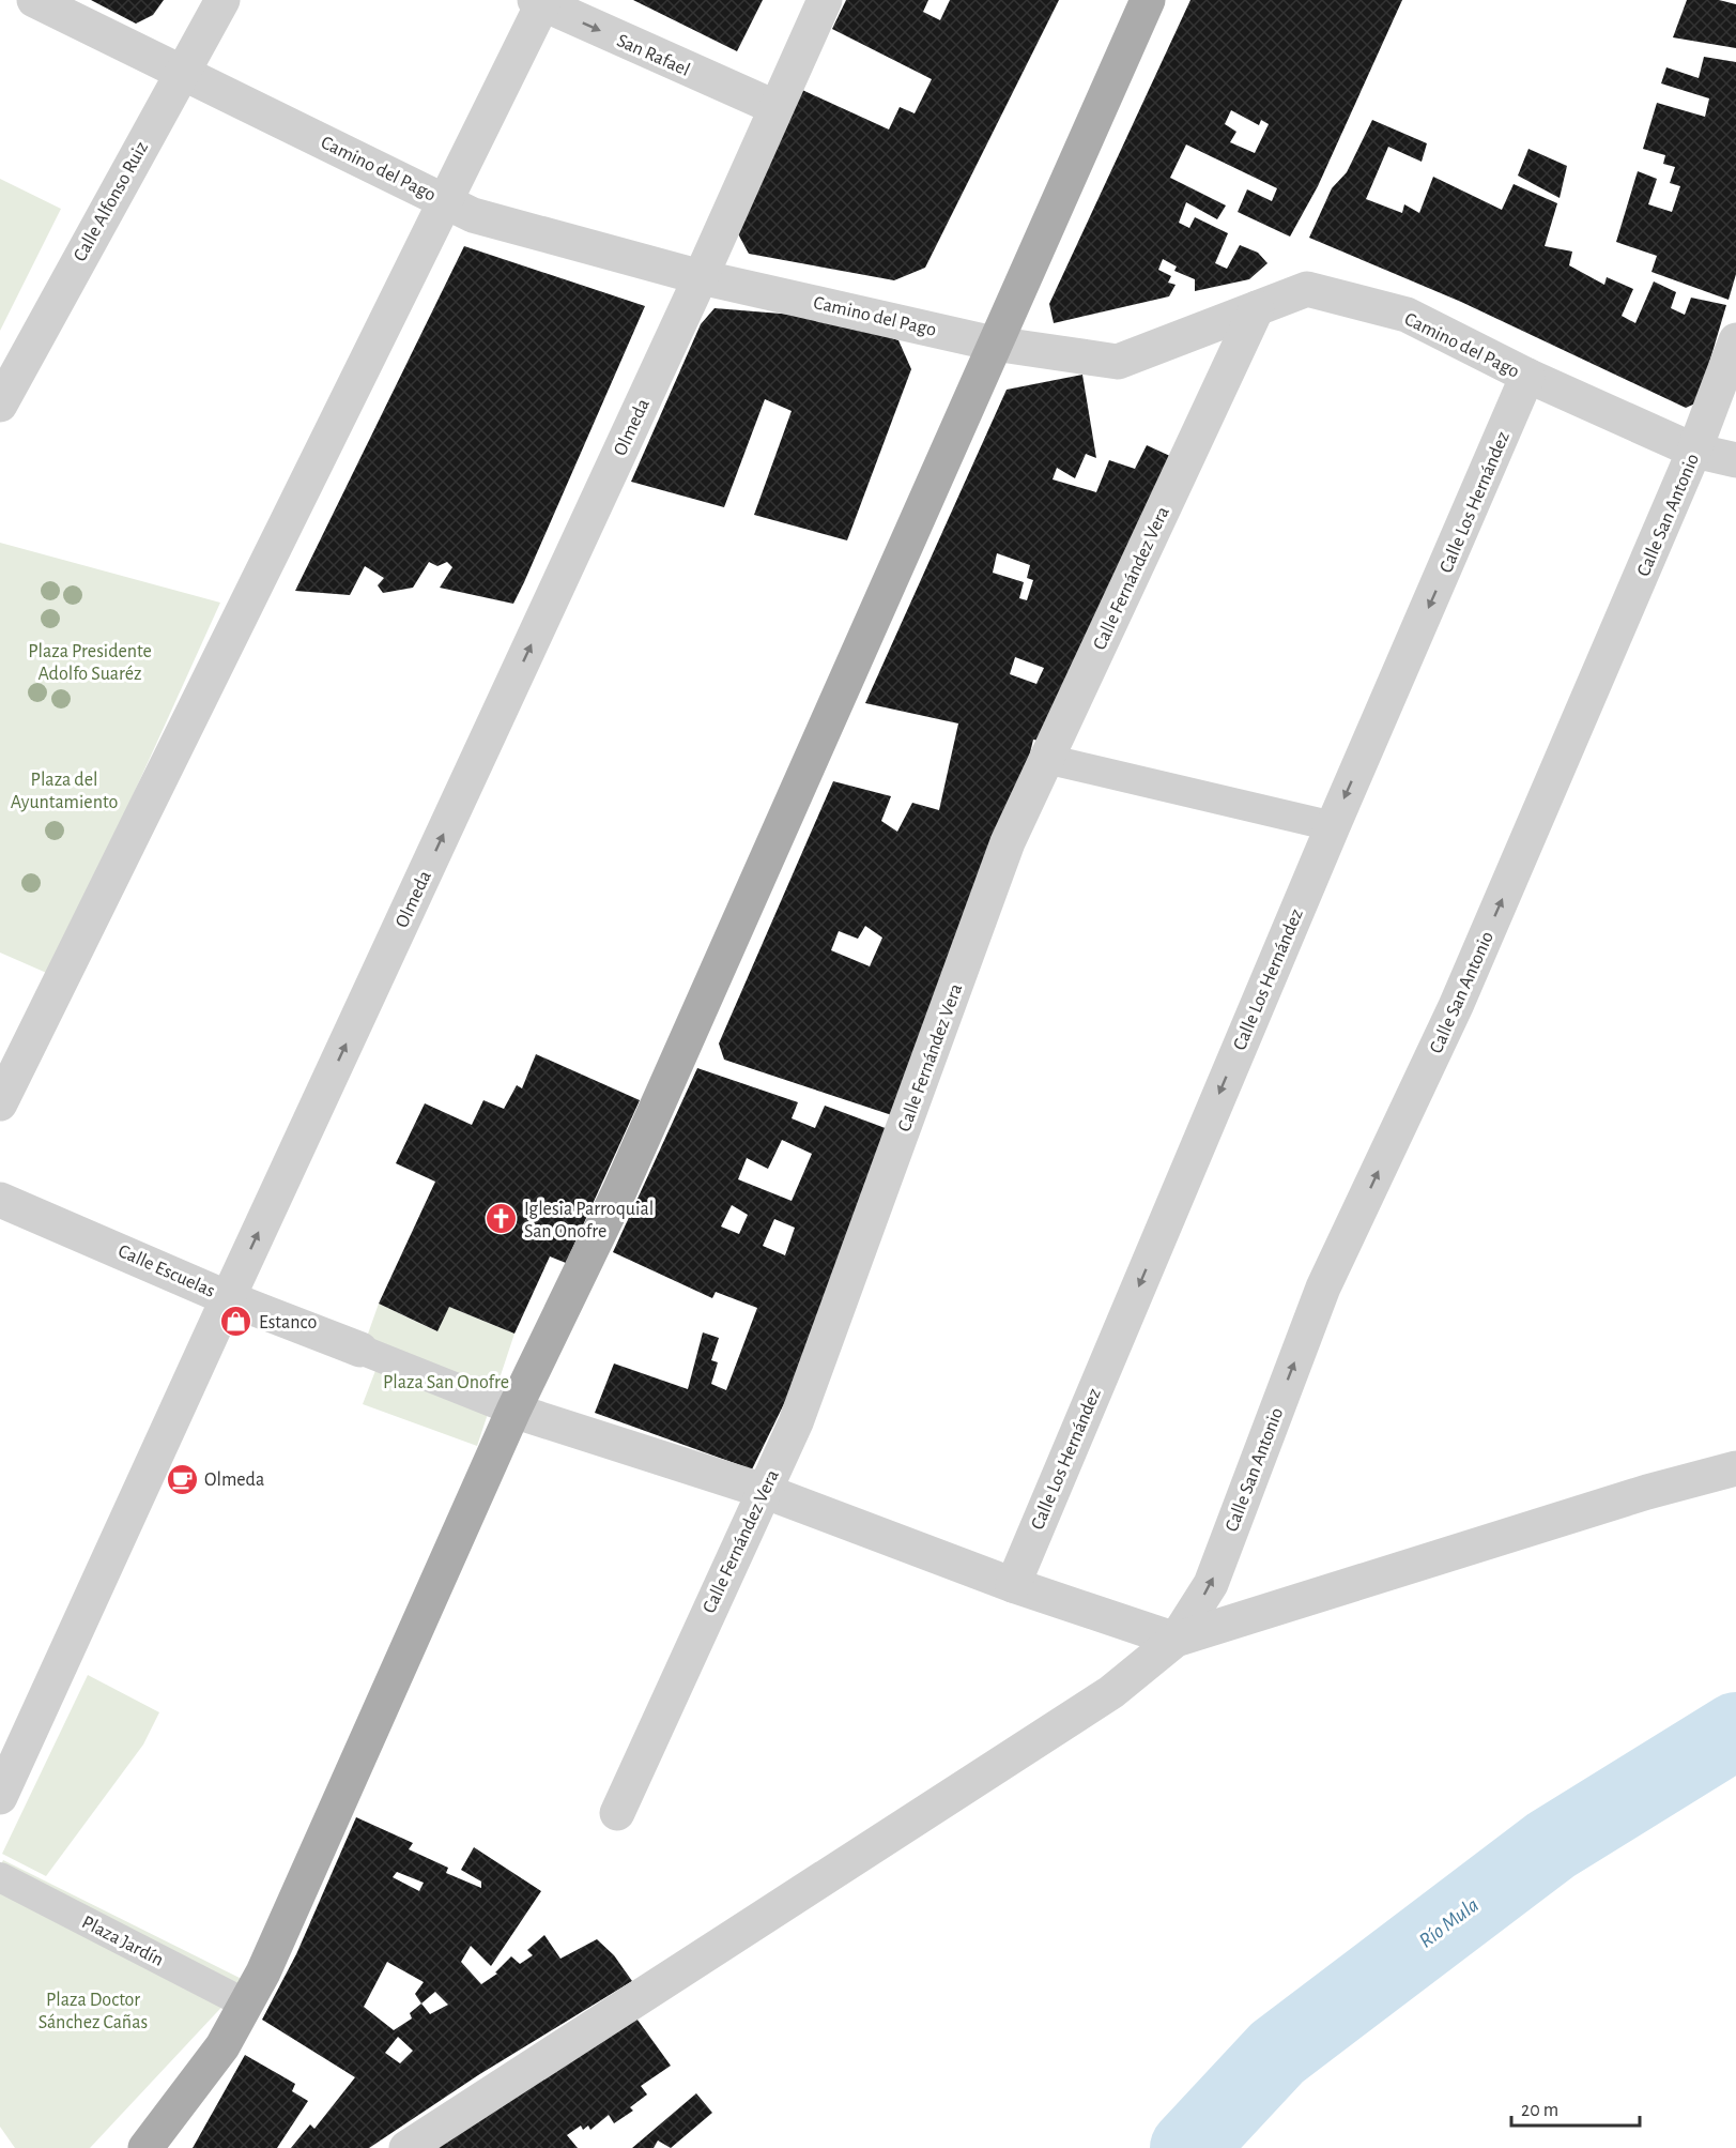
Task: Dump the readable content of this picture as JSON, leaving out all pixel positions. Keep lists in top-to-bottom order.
{
  "streets": {
    "street": [
      "San Rafael",
      "Camino del Pago",
      "Calle Alfonso Ruiz",
      "Olmeda",
      "Calle Los Hernández",
      "Calle San Antonio",
      "Calle Fernández Vera",
      "Calle Escuelas",
      "Plaza Jardín"
    ]
  },
  "crossings": [
    ["San Rafael", "Olmeda"],
    ["Camino del Pago", "Calle Alfonso Ruiz"],
    ["Camino del Pago", "Olmeda"],
    ["Camino del Pago", "Calle Los Hernández"],
    ["Camino del Pago", "Calle San Antonio"],
    ["Camino del Pago", "Calle Fernández Vera"],
    ["Olmeda", "Calle Escuelas"]
  ],
  "one_way": ["San Rafael", "Calle Los Hernández", "Calle San Antonio"],
  "water": ["Río Mula"],
  "parks": [
    "Plaza Presidente Adolfo Suaréz",
    "Plaza del Ayuntamiento",
    "Plaza San Onofre",
    "Plaza Doctor Sánchez Cañas"
  ],
  "places": {
    "church": ["Iglesia Parroquial San Onofre"],
    "shop": ["Estanco"],
    "cafe": ["Olmeda"]
  },
  "scale_bar": "20 m"
}
